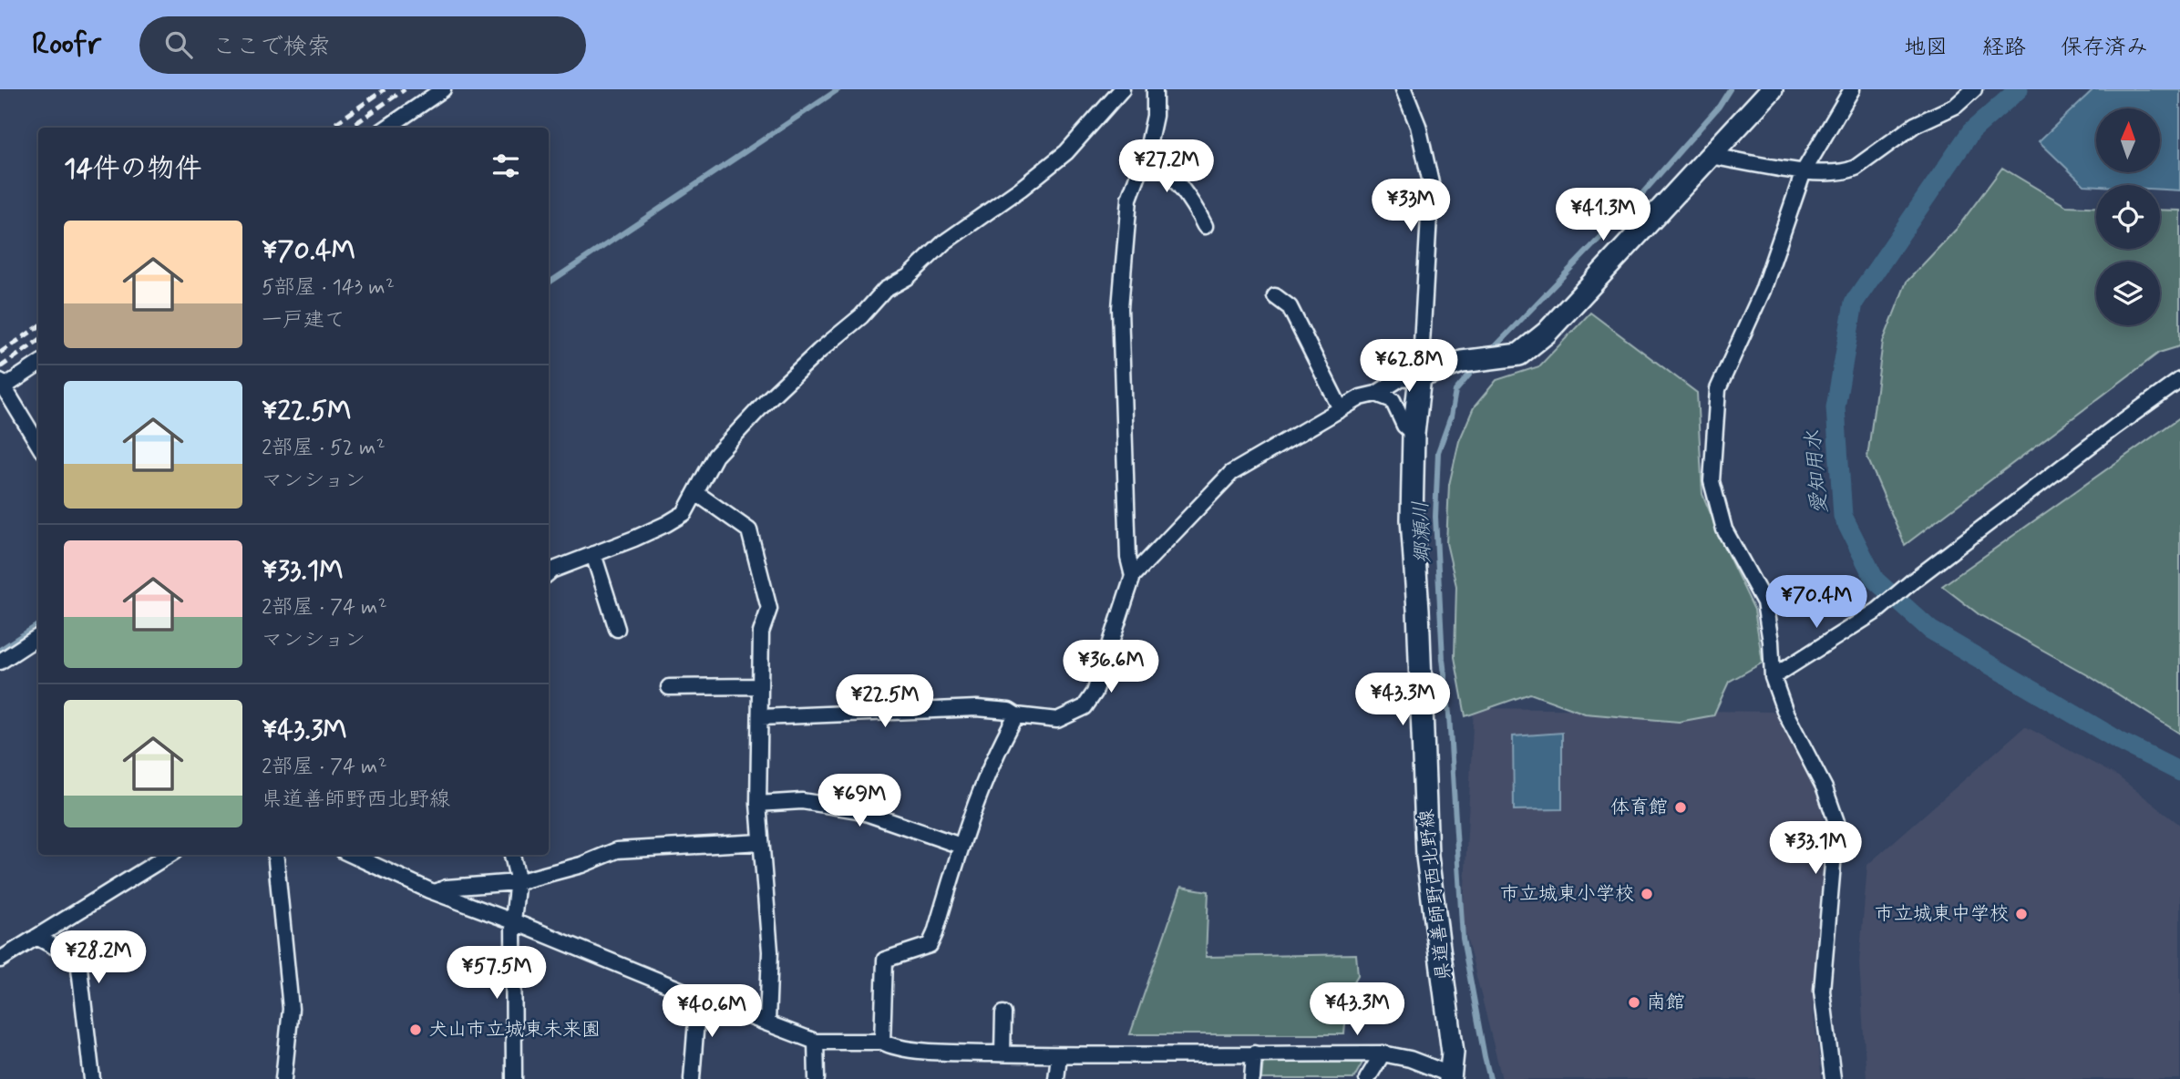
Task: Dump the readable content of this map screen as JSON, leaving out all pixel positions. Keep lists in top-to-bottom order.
{
  "streets": {
    "main road": ["県道善師野西北野線"]
  },
  "water": ["愛知用水", "郷瀬川"],
  "places": [
    "体育館",
    "市立城東小学校",
    "市立城東中学校",
    "南館",
    "犬山市立城東未来園"
  ],
  "north": "top",
  "page": {
    "header": "Roofr",
    "search": "ここで検索",
    "nav": ["地図", "経路", "保存済み"],
    "heading": "14件の物件",
    "price": [
      "¥27.2M",
      "¥33M",
      "¥41.3M",
      "¥62.8M",
      "¥70.4M",
      "¥36.6M",
      "¥43.3M",
      "¥22.5M",
      "¥69M",
      "¥33.1M",
      "¥28.2M",
      "¥57.5M",
      "¥43.3M",
      "¥40.6M"
    ],
    "list": [
      {
        "name": "¥70.4M",
        "note": "5部屋 · 143 m² · 一戸建て"
      },
      {
        "name": "¥22.5M",
        "note": "2部屋 · 52 m² · マンション"
      },
      {
        "name": "¥33.1M",
        "note": "2部屋 · 74 m² · マンション"
      },
      {
        "name": "¥43.3M",
        "note": "2部屋 · 74 m² · 県道善師野西北野線"
      }
    ]
  }
}
